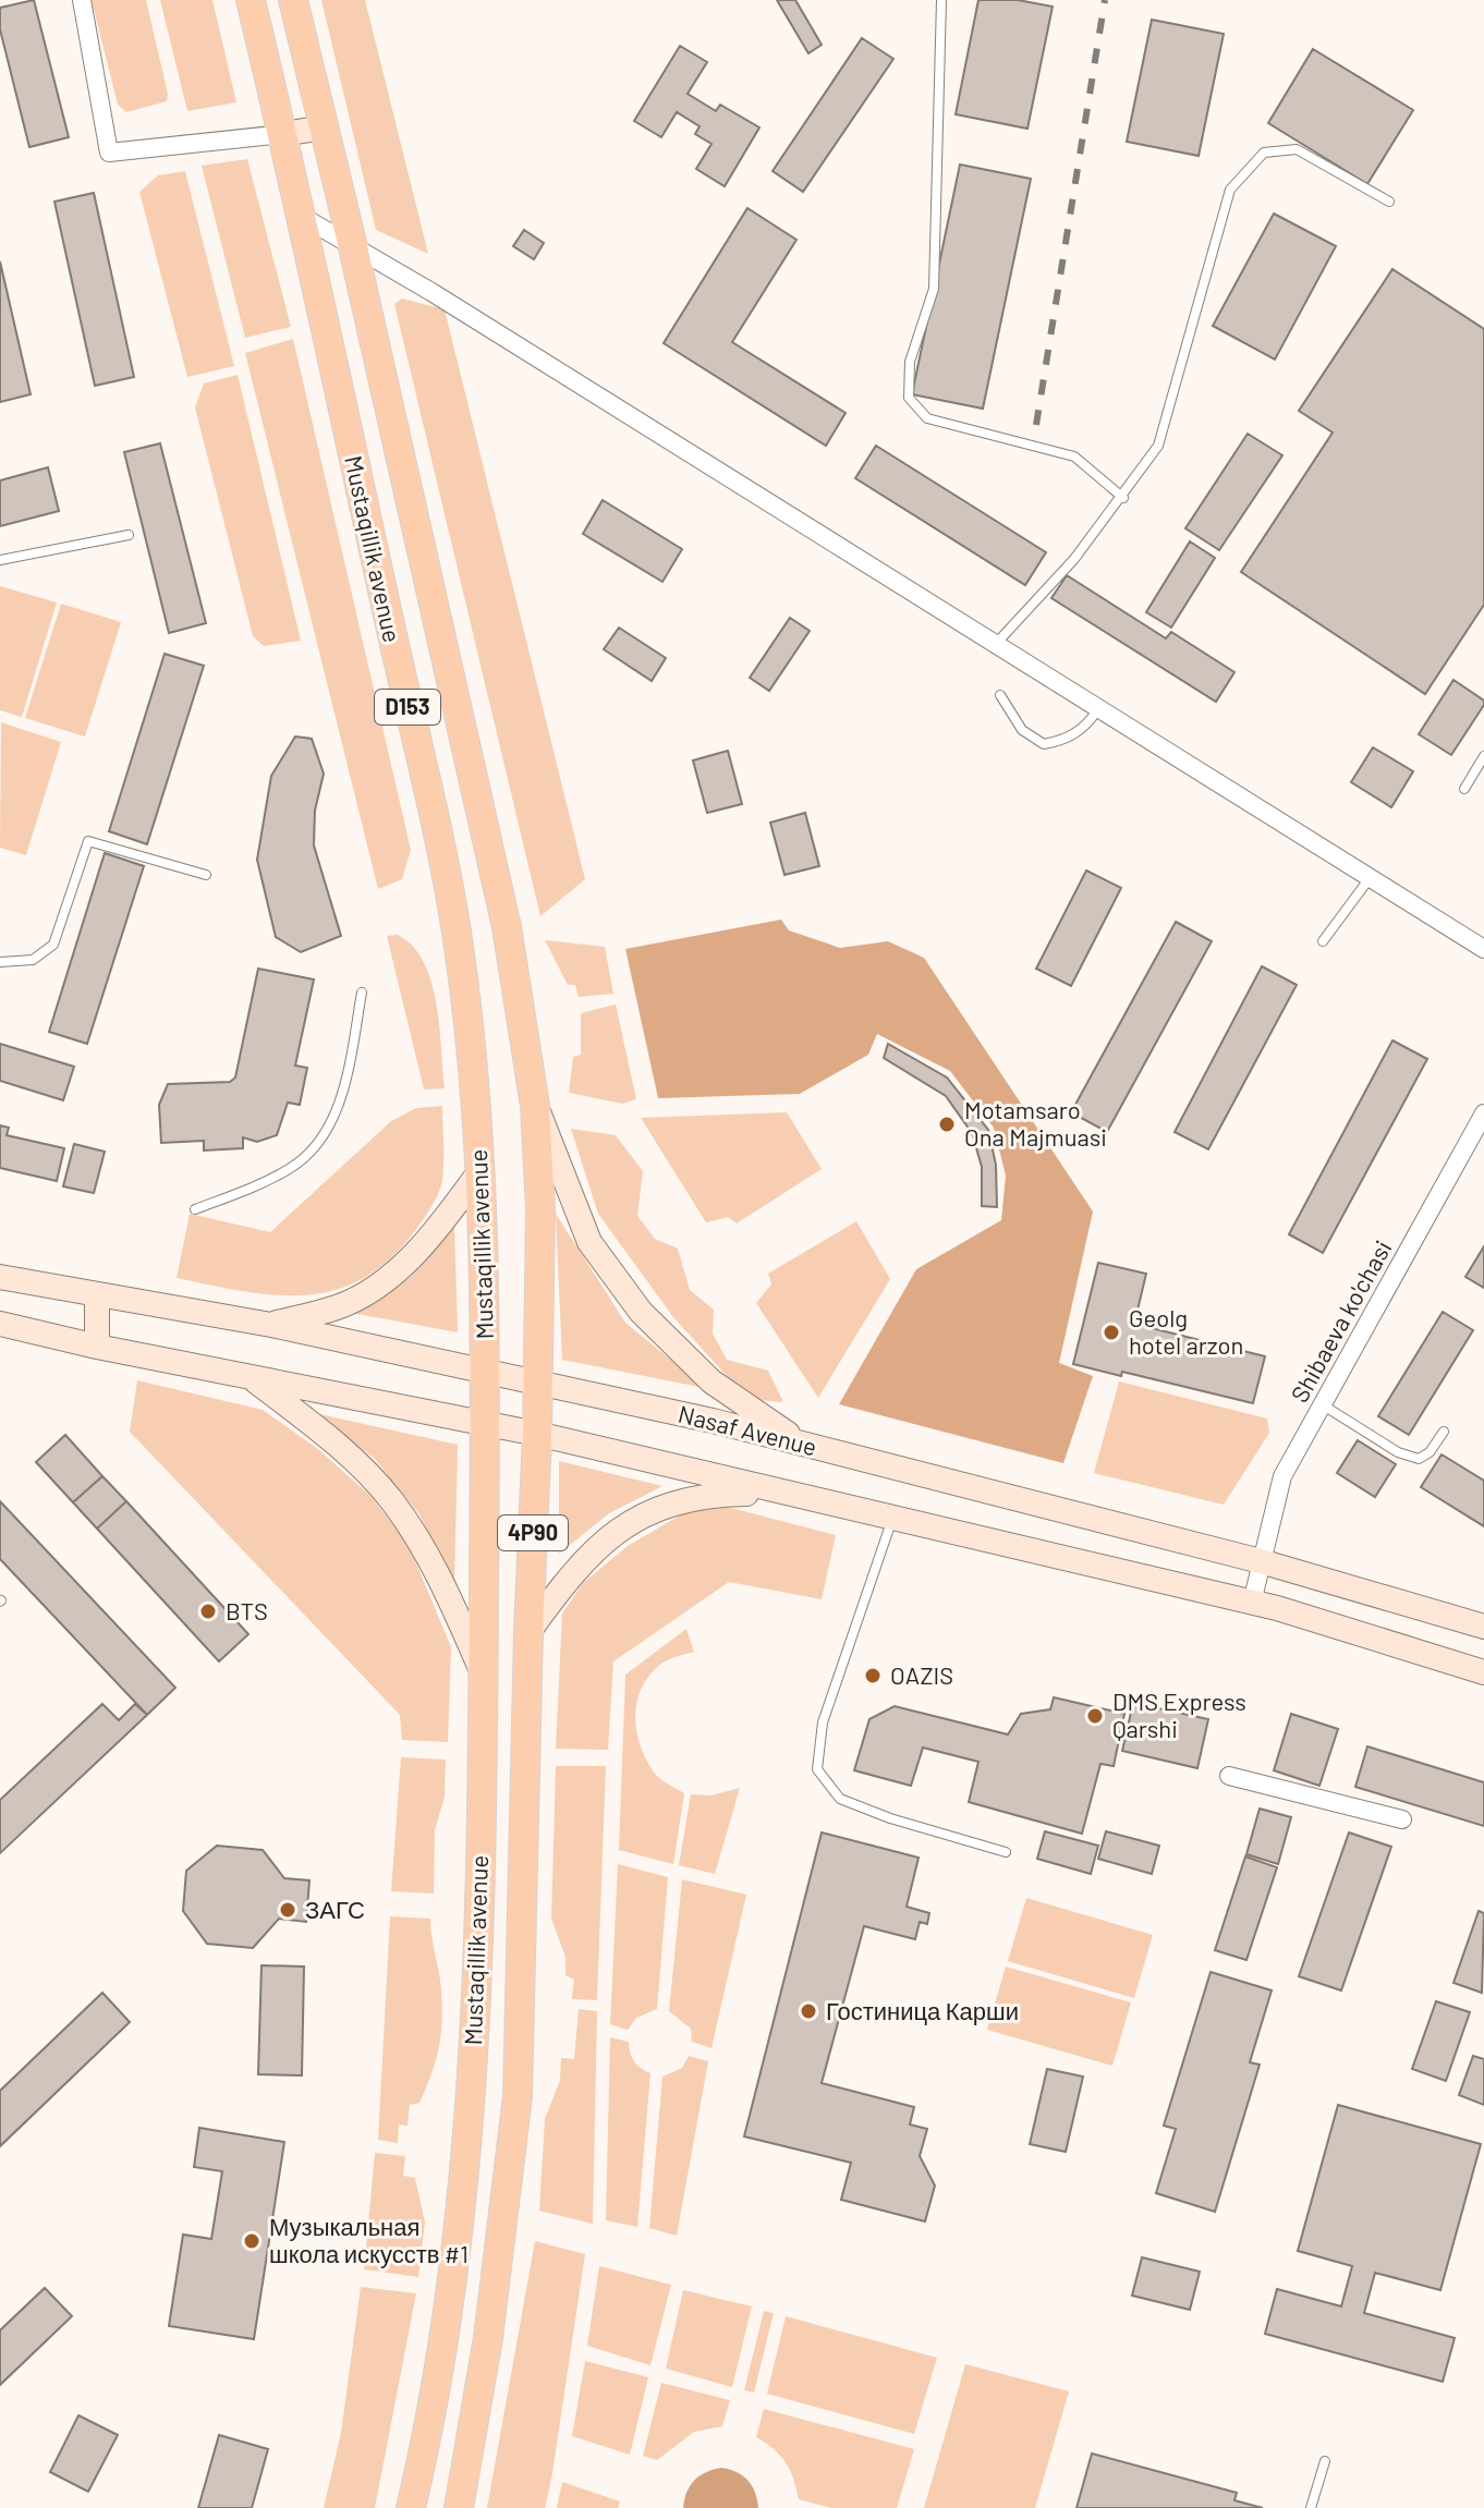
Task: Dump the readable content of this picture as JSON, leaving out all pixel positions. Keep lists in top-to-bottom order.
{
  "streets": {
    "main road": [
      "Mustaqillik avenue",
      "D153",
      "Nasaf Avenue",
      "4P90"
    ],
    "street": ["Shibaeva ko'chasi"]
  },
  "crossings": [
    ["Mustaqillik avenue", "D153"],
    ["Mustaqillik avenue", "Nasaf Avenue"],
    ["D153", "Nasaf Avenue"],
    ["Shibaeva ko'chasi", "Nasaf Avenue"]
  ],
  "places": [
    "Motamsaro Ona Majmuasi",
    "Geolg hotel arzon",
    "BTS",
    "OAZIS",
    "DMS Express Qarshi",
    "ЗАГС",
    "Гостиница Карши",
    "Музыкальная школа искусств #1"
  ]
}
